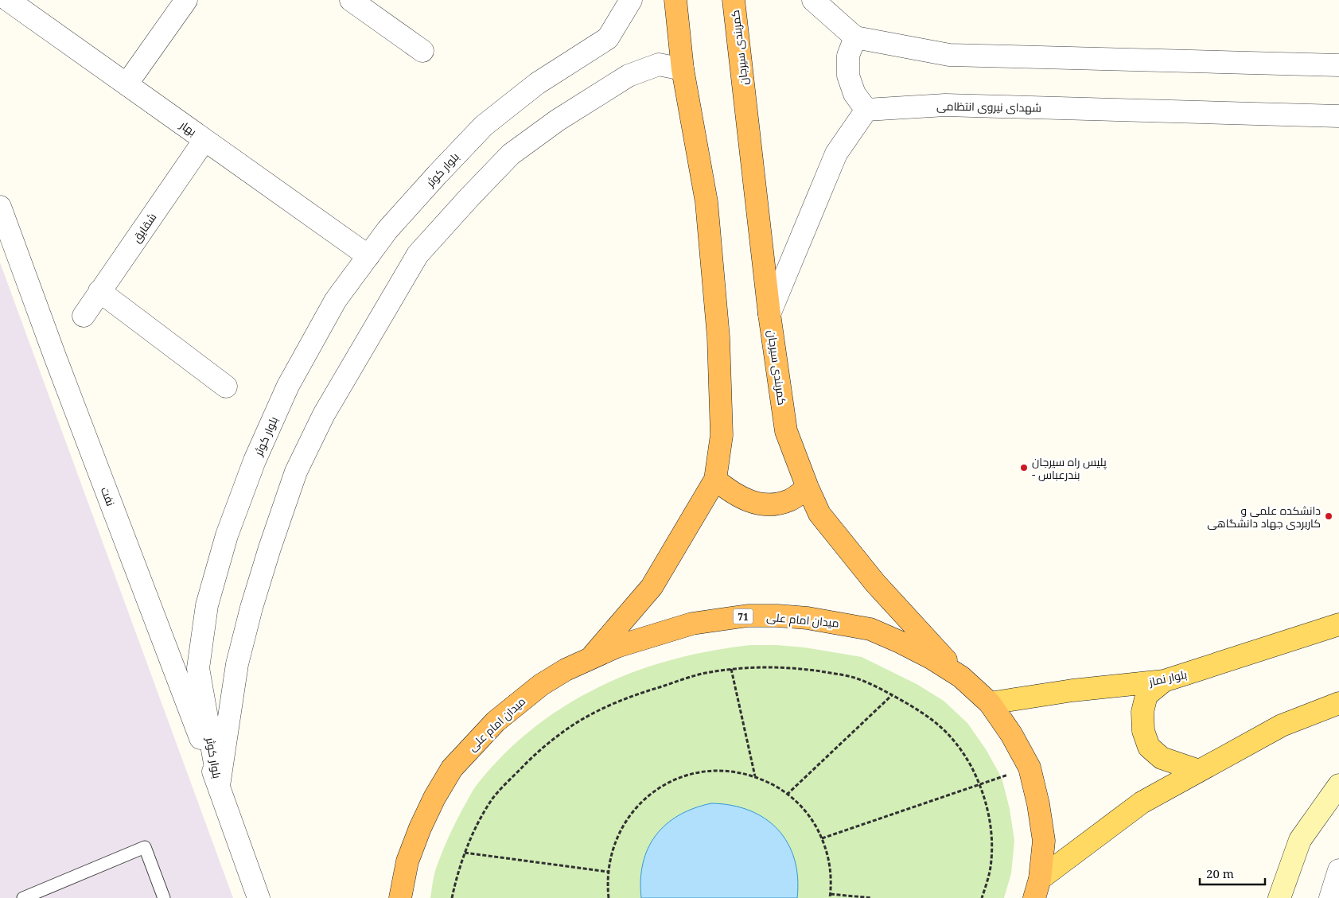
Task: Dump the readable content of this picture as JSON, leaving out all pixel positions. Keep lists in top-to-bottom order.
{
  "streets": {
    "highway": ["کمربندی سیرجان", "71", "میدان امام علی"],
    "main road": ["بلوار نماز"],
    "street": [
      "شهدای نیروی انتظامی",
      "بهار",
      "بلوار کوثر",
      "شقایق",
      "نفت"
    ]
  },
  "crossings": [
    ["کمربندی سیرجان", "میدان امام علی"],
    ["بهار", "بلوار کوثر"],
    ["بهار", "شقایق"],
    ["بلوار کوثر", "نفت"],
    ["بلوار کوثر", "71"],
    ["71", "میدان امام علی"],
    ["میدان امام علی", "بلوار نماز"]
  ],
  "places": ["پلیس راه سیرجان - بندرعباس", "دانشکده علمی و کاربردی جهاد دانشگاهی"],
  "scale_bar": "20 m"
}
